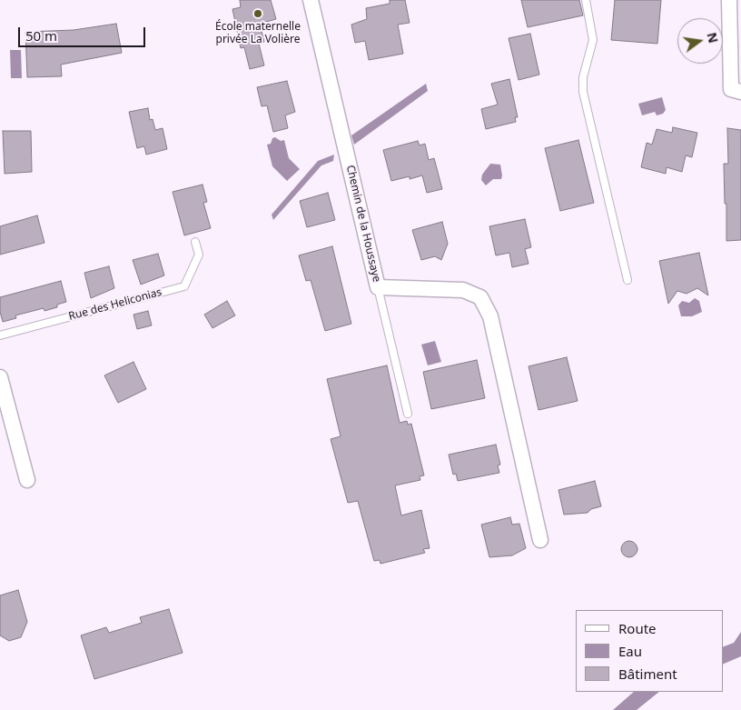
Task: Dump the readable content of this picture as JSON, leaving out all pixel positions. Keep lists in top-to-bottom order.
{
  "streets": {
    "street": ["Chemin de la Houssaye"],
    "lane": ["Rue des Heliconias"]
  },
  "places": ["École maternelle privée La Volière"],
  "legend": ["Route", "Eau", "Bâtiment"],
  "scale_bar": "50 m",
  "north": "right"
}
